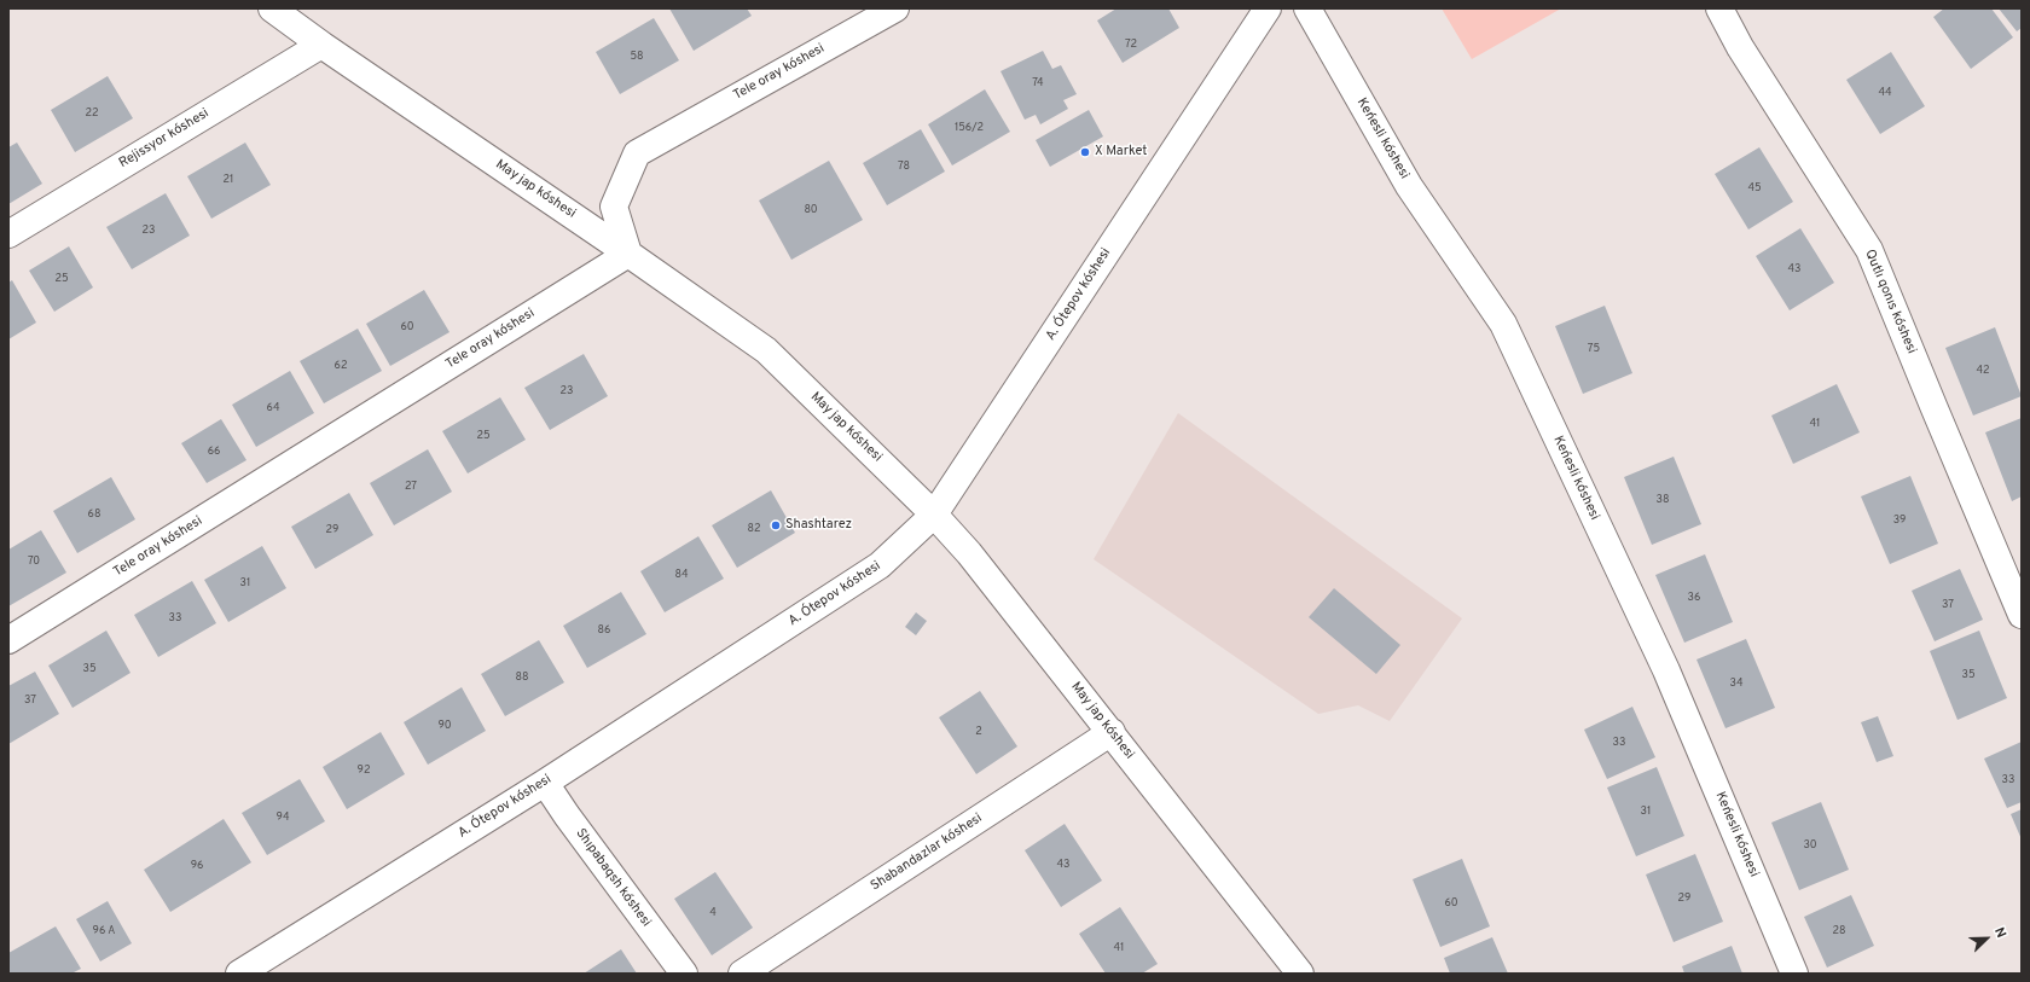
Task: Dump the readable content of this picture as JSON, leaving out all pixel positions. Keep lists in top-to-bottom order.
{
  "streets": {
    "street": [
      "Tele oray kóshesi",
      "Rejissyor kóshesi",
      "Keńesli kóshesi",
      "May jap kóshesi",
      "A. Ótepov kóshesi",
      "Qutlı qonıs kóshesi",
      "Shabandazlar kóshesi",
      "Shıpabaqsh kóshesi"
    ]
  },
  "crossings": [
    ["Tele oray kóshesi", "May jap kóshesi"],
    ["Rejissyor kóshesi", "May jap kóshesi"],
    ["May jap kóshesi", "A. Ótepov kóshesi"],
    ["May jap kóshesi", "Shabandazlar kóshesi"],
    ["A. Ótepov kóshesi", "Shıpabaqsh kóshesi"]
  ],
  "places": ["X Market", "Shashtarez"],
  "house_numbers": [
    "72",
    "58",
    "74",
    "44",
    "22",
    "156/2",
    "78",
    "21",
    "45",
    "80",
    "23",
    "43",
    "25",
    "60",
    "75",
    "62",
    "42",
    "23",
    "64",
    "41",
    "25",
    "66",
    "27",
    "38",
    "68",
    "39",
    "82",
    "29",
    "70",
    "84",
    "31",
    "36",
    "37",
    "33",
    "86",
    "35",
    "35",
    "88",
    "34",
    "37",
    "90",
    "2",
    "33",
    "92",
    "33",
    "31",
    "94",
    "30",
    "43",
    "96",
    "29",
    "60",
    "4",
    "96 А",
    "28",
    "41"
  ],
  "north": "top right"
}
